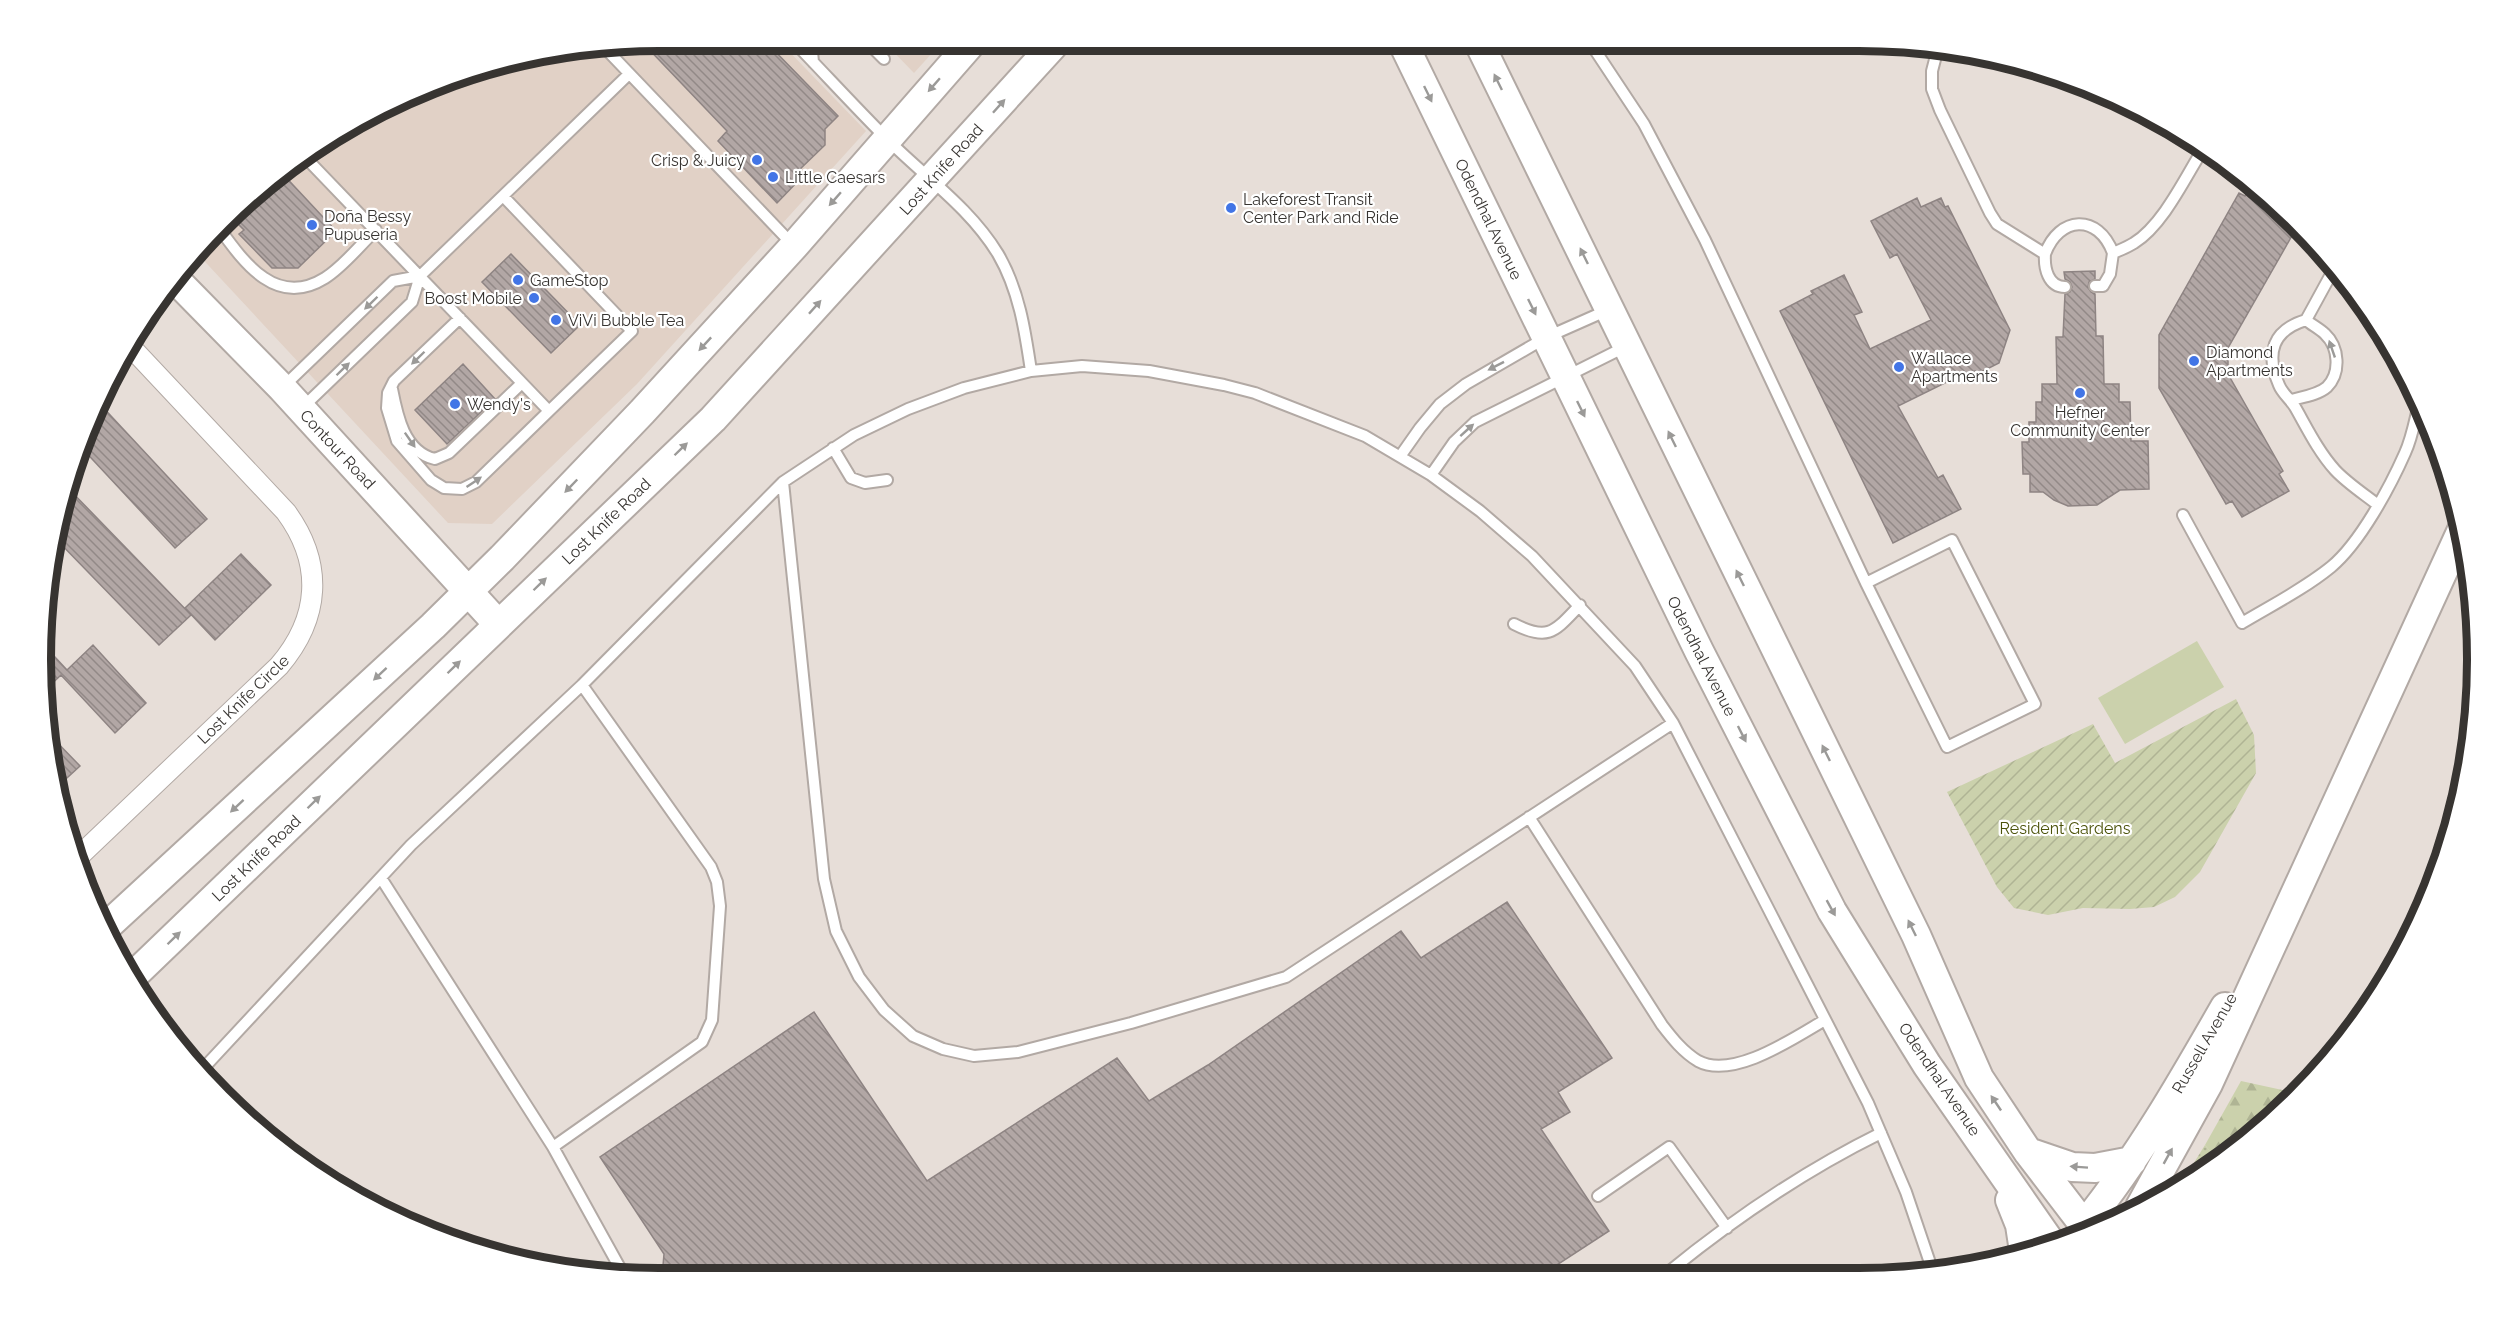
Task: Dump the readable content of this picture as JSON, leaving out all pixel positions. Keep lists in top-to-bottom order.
{
  "streets": {
    "street": [
      "Lost Knife Road",
      "Odendhal Avenue",
      "Contour Road",
      "Lost Knife Circle",
      "Russell Avenue"
    ]
  },
  "crossings": [
    ["Lost Knife Road", "Contour Road"]
  ],
  "parks": ["Resident Gardens"],
  "places": [
    "Crisp & Juicy",
    "Little Caesars",
    "Lakeforest Transit Center Park and Ride",
    "Doña Bessy Pupuseria",
    "GameStop",
    "Boost Mobile",
    "ViVi Bubble Tea",
    "Diamond Apartments",
    "Wallace Apartments",
    "Hefner Community Center",
    "Wendy's"
  ]
}
